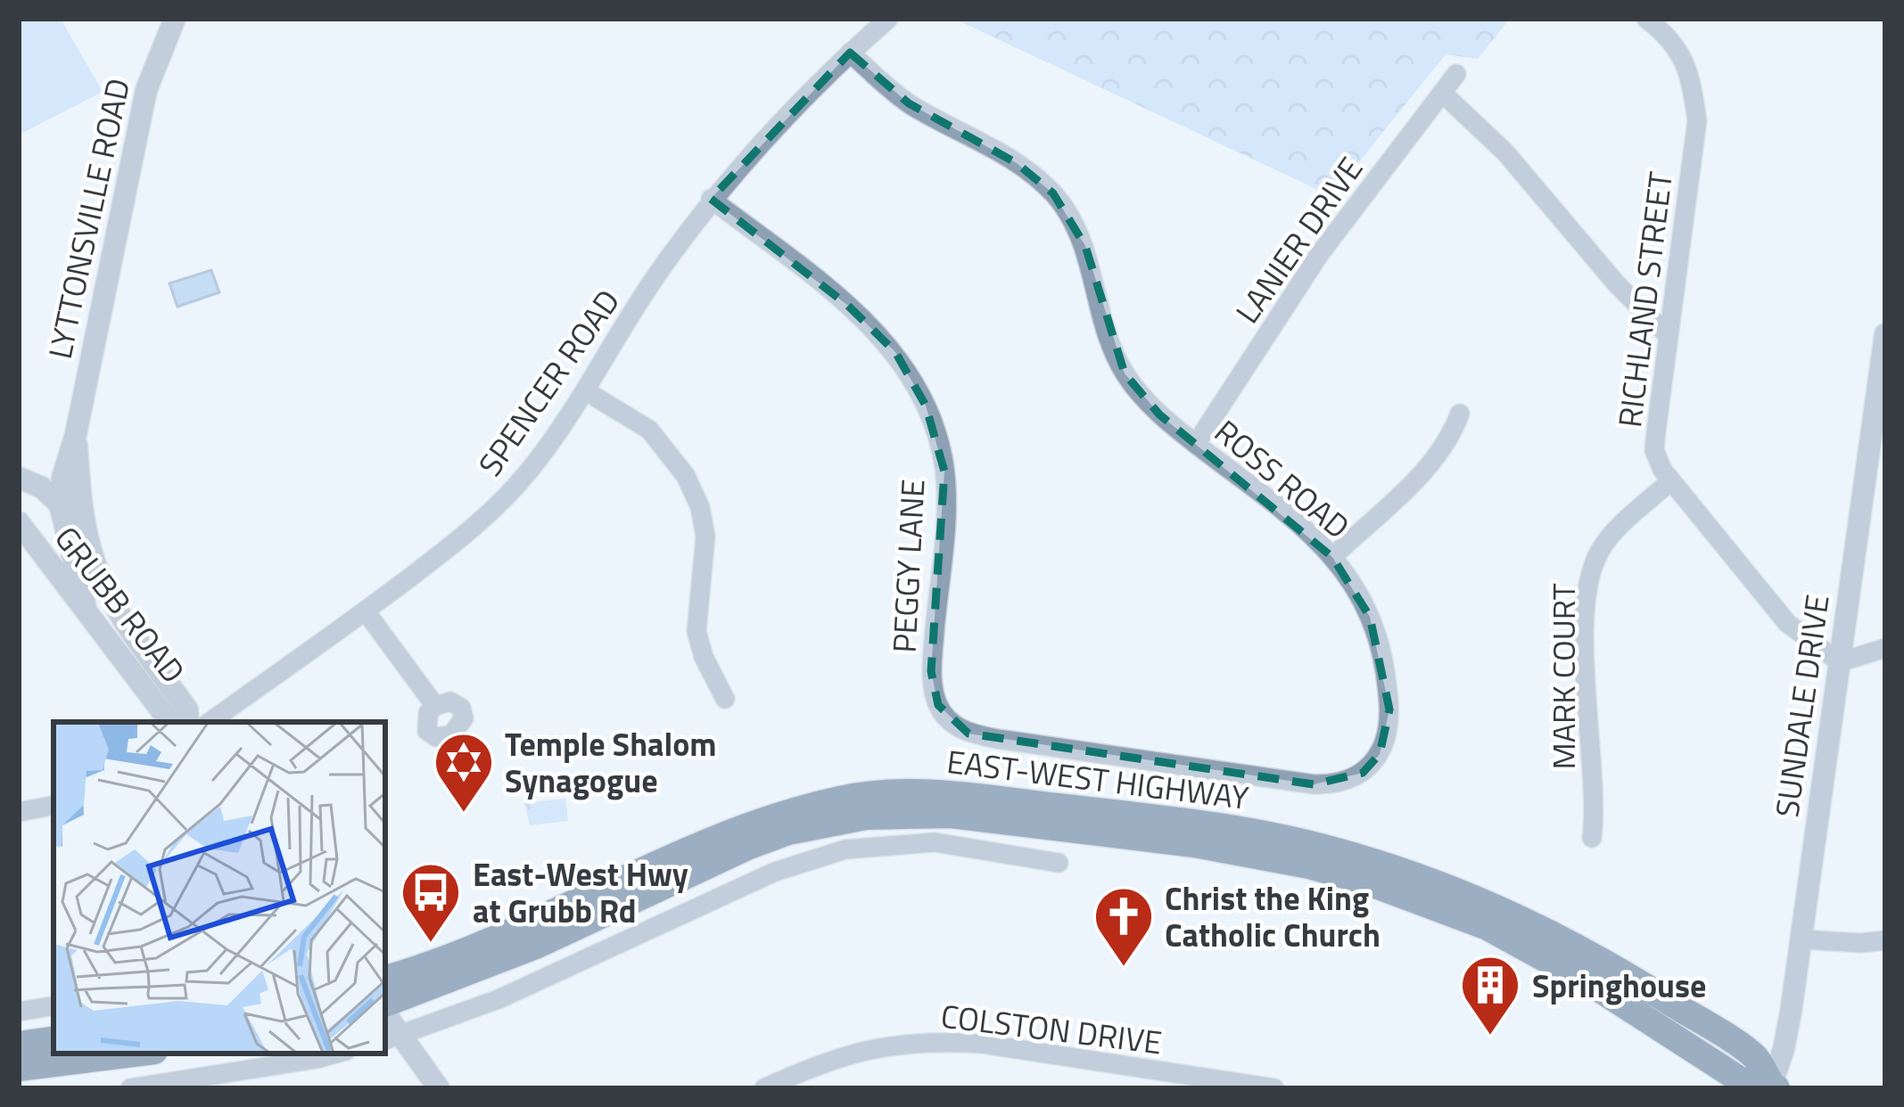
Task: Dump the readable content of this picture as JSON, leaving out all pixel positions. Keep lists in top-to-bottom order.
{
  "streets": {
    "main road": ["EAST-WEST HIGHWAY"],
    "street": [
      "LYTTONSVILLE ROAD",
      "LANIER DRIVE",
      "RICHLAND STREET",
      "SPENCER ROAD",
      "ROSS ROAD",
      "PEGGY LANE",
      "GRUBB ROAD",
      "MARK COURT",
      "SUNDALE DRIVE",
      "COLSTON DRIVE"
    ]
  },
  "crossings": [
    ["LYTTONSVILLE ROAD", "GRUBB ROAD"],
    ["LANIER DRIVE", "ROSS ROAD"],
    ["RICHLAND STREET", "MARK COURT"],
    ["RICHLAND STREET", "SUNDALE DRIVE"],
    ["SPENCER ROAD", "ROSS ROAD"],
    ["SPENCER ROAD", "PEGGY LANE"],
    ["ROSS ROAD", "PEGGY LANE"],
    ["SUNDALE DRIVE", "EAST-WEST HIGHWAY"]
  ],
  "places": {
    "synagogue": ["Temple Shalom Synagogue"],
    "bus stop": ["East-West Hwy at Grubb Rd"],
    "church": ["Christ the King Catholic Church"],
    "building": ["Springhouse"]
  }
}
